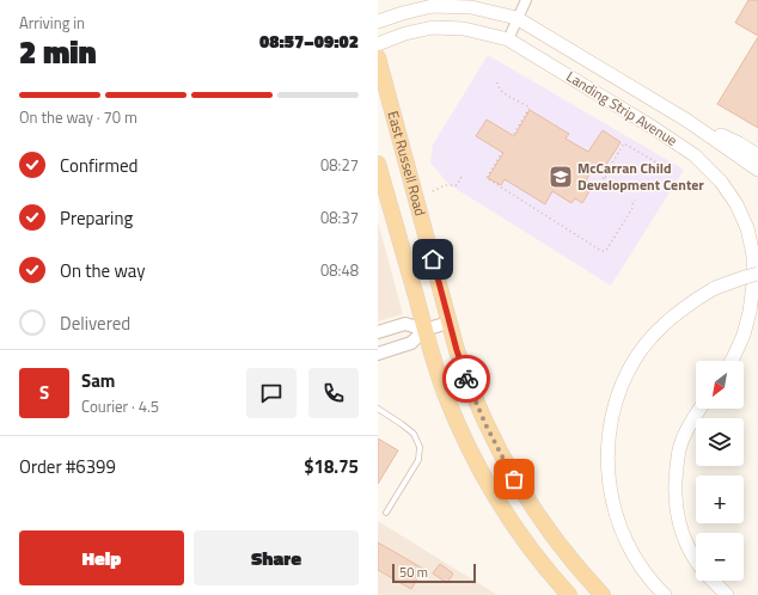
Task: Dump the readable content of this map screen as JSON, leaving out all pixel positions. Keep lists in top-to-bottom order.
{
  "streets": {
    "main road": ["Landing Strip Avenue", "East Russell Road"]
  },
  "places": {
    "school or university": ["McCarran Child Development Center"]
  },
  "scale_bar": "50 m",
  "north": "bottom left",
  "page": {
    "heading": ["2 min", "Arriving in", "08:57–09:02"],
    "panel": [
      "Sam",
      "Courier · 4.5",
      "Order #6399",
      "$18.75"
    ],
    "bar": "On the way · 70 m",
    "list": [
      ["Confirmed", "08:27"],
      ["Preparing", "08:37"],
      ["On the way", "08:48"],
      "Delivered"
    ],
    "map_buttons": ["+", "−"],
    "round": "S",
    "buttons": ["Help", "Share"],
    "scale": "50 m"
  }
}
